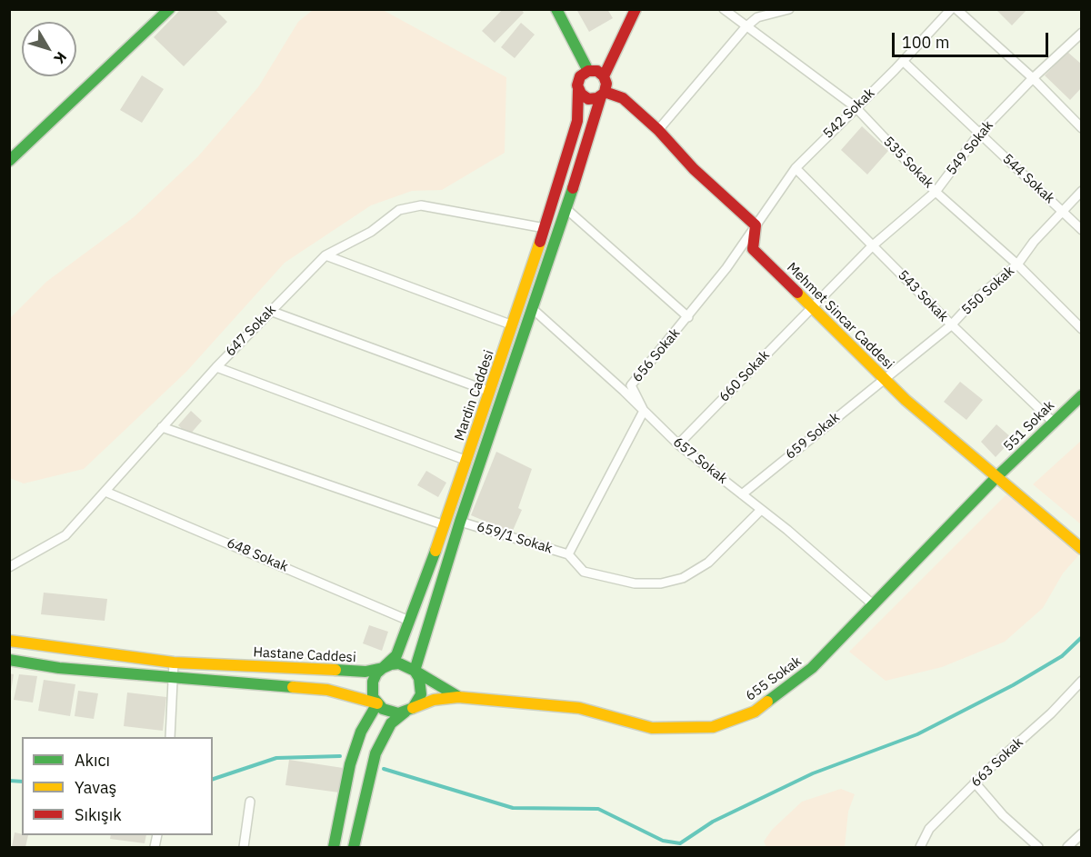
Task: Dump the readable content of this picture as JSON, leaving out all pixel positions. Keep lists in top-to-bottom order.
{
  "streets": {
    "street": [
      "542 Sokak",
      "549 Sokak",
      "535 Sokak",
      "544 Sokak",
      "550 Sokak",
      "543 Sokak",
      "Mehmet Sincar Caddesi",
      "647 Sokak",
      "656 Sokak",
      "660 Sokak",
      "Mardin Caddesi",
      "551 Sokak",
      "659 Sokak",
      "657 Sokak",
      "659/1 Sokak",
      "648 Sokak",
      "Hastane Caddesi",
      "655 Sokak",
      "663 Sokak"
    ]
  },
  "crossings": [
    ["542 Sokak", "535 Sokak"],
    ["542 Sokak", "544 Sokak"],
    ["542 Sokak", "543 Sokak"],
    ["542 Sokak", "Mehmet Sincar Caddesi"],
    ["542 Sokak", "656 Sokak"],
    ["549 Sokak", "535 Sokak"],
    ["549 Sokak", "544 Sokak"],
    ["549 Sokak", "543 Sokak"],
    ["549 Sokak", "Mehmet Sincar Caddesi"],
    ["549 Sokak", "660 Sokak"],
    ["535 Sokak", "550 Sokak"],
    ["544 Sokak", "550 Sokak"],
    ["550 Sokak", "543 Sokak"],
    ["550 Sokak", "Mehmet Sincar Caddesi"],
    ["550 Sokak", "659 Sokak"],
    ["543 Sokak", "551 Sokak"],
    ["Mehmet Sincar Caddesi", "656 Sokak"],
    ["Mehmet Sincar Caddesi", "660 Sokak"],
    ["Mehmet Sincar Caddesi", "551 Sokak"],
    ["Mehmet Sincar Caddesi", "659 Sokak"],
    ["Mehmet Sincar Caddesi", "655 Sokak"],
    ["647 Sokak", "Mardin Caddesi"],
    ["647 Sokak", "648 Sokak"],
    ["656 Sokak", "657 Sokak"],
    ["660 Sokak", "657 Sokak"],
    ["Mardin Caddesi", "657 Sokak"],
    ["Mardin Caddesi", "659/1 Sokak"],
    ["Mardin Caddesi", "648 Sokak"],
    ["Mardin Caddesi", "Hastane Caddesi"],
    ["Mardin Caddesi", "655 Sokak"],
    ["551 Sokak", "655 Sokak"],
    ["659 Sokak", "657 Sokak"],
    ["657 Sokak", "659/1 Sokak"],
    ["657 Sokak", "655 Sokak"],
    ["Hastane Caddesi", "655 Sokak"]
  ],
  "legend": ["Akıcı", "Yavaş", "Sıkışık"],
  "scale_bar": "100 m",
  "north": "bottom right"
}
